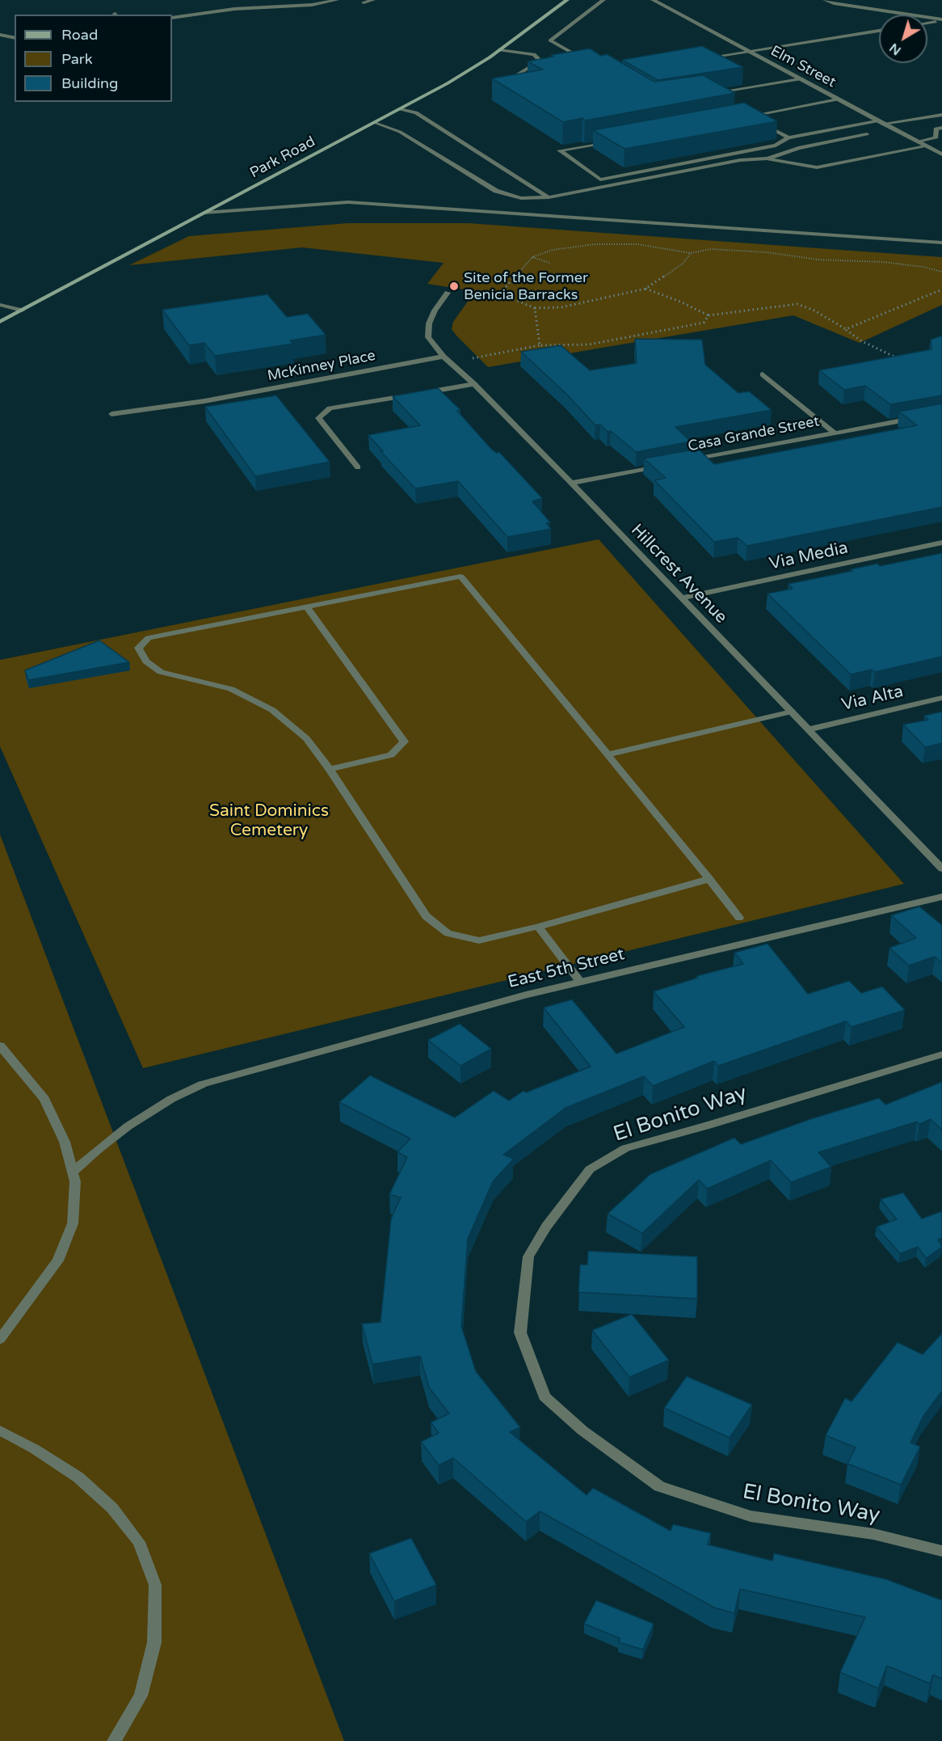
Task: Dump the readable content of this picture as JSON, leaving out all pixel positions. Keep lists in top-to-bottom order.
{
  "streets": {
    "street": [
      "Elm Street",
      "Park Road",
      "McKinney Place",
      "Casa Grande Street",
      "Via Media",
      "Hillcrest Avenue",
      "Via Alta",
      "East 5th Street",
      "El Bonito Way"
    ]
  },
  "crossings": [
    ["McKinney Place", "Hillcrest Avenue"],
    ["Via Media", "Hillcrest Avenue"],
    ["Hillcrest Avenue", "Via Alta"]
  ],
  "parks": ["Saint Dominics Cemetery"],
  "places": ["Site of the Former Benicia Barracks"],
  "legend": ["Road", "Park", "Building"],
  "north": "bottom left"
}
